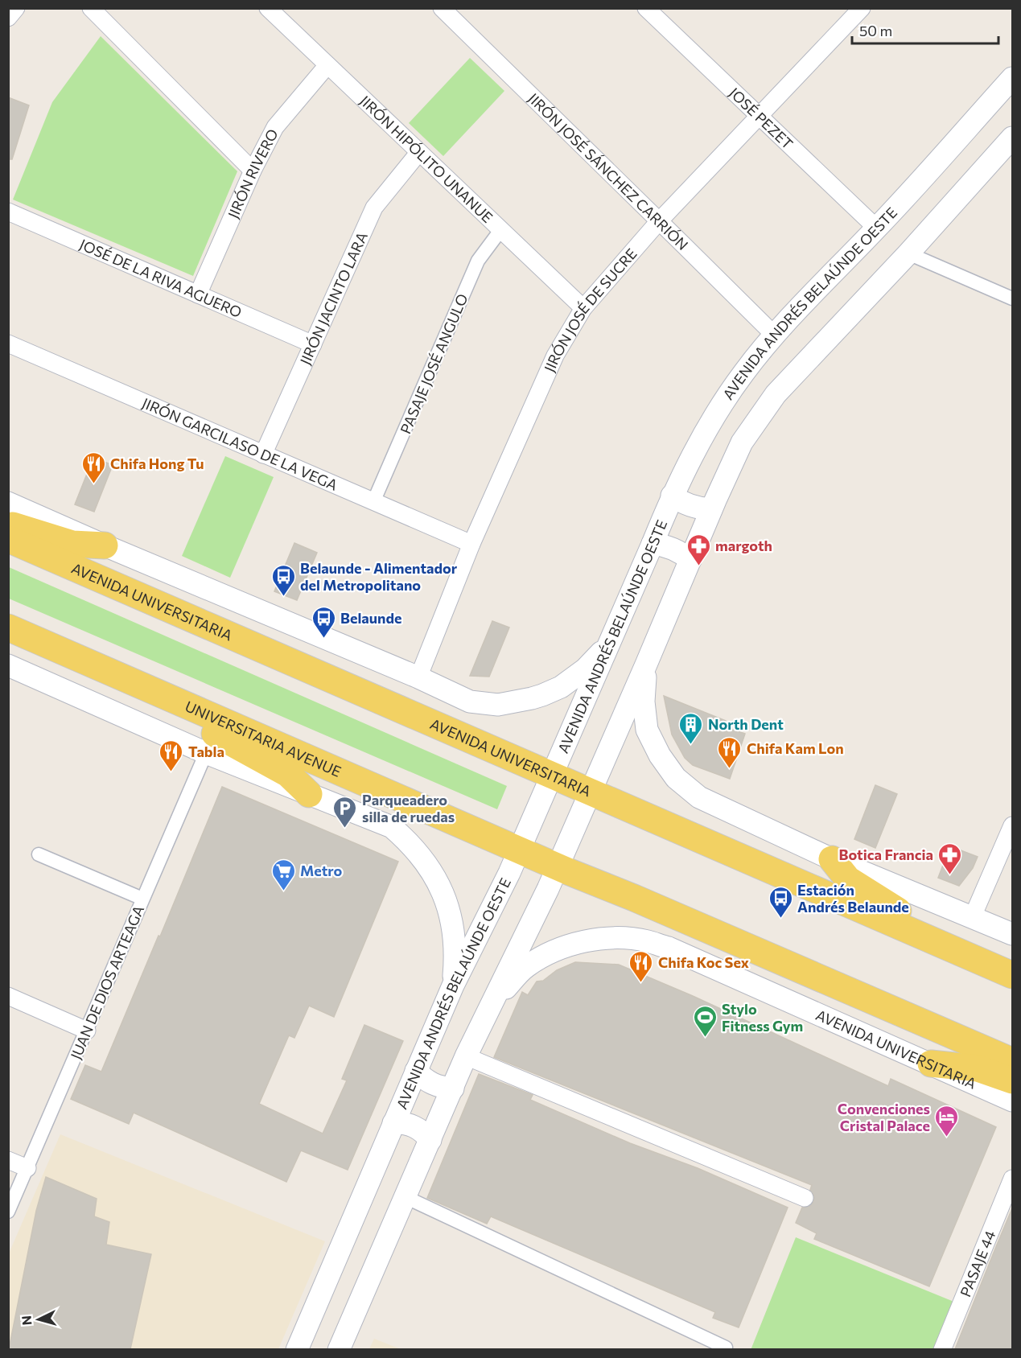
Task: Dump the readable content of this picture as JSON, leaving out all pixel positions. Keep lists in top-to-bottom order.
{
  "streets": {
    "main road": ["AVENIDA UNIVERSITARIA", "UNIVERSITARIA AVENUE"],
    "street": [
      "JOSÉ PEZET",
      "JIRÓN HIPÓLITO UNANUE",
      "JIRÓN JOSÉ SÁNCHEZ CARRIÓN",
      "JIRÓN RIVERO",
      "JOSÉ DE LA RIVA AGUERO",
      "JIRÓN JACINTO LARA",
      "AVENIDA ANDRÉS BELAÚNDE OESTE",
      "JIRÓN JOSÉ DE SUCRE",
      "PASAJE JOSÉ ANGULO",
      "JIRÓN GARCILASO DE LA VEGA",
      "JUAN DE DIOS ARTEAGA",
      "PASAJE 44"
    ]
  },
  "crossings": [
    ["JOSÉ PEZET", "AVENIDA ANDRÉS BELAÚNDE OESTE"],
    ["JOSÉ PEZET", "JIRÓN JOSÉ DE SUCRE"],
    ["JIRÓN HIPÓLITO UNANUE", "JIRÓN RIVERO"],
    ["JIRÓN HIPÓLITO UNANUE", "JIRÓN JACINTO LARA"],
    ["JIRÓN HIPÓLITO UNANUE", "JIRÓN JOSÉ DE SUCRE"],
    ["JIRÓN HIPÓLITO UNANUE", "PASAJE JOSÉ ANGULO"],
    ["JIRÓN JOSÉ SÁNCHEZ CARRIÓN", "AVENIDA ANDRÉS BELAÚNDE OESTE"],
    ["JIRÓN JOSÉ SÁNCHEZ CARRIÓN", "JIRÓN JOSÉ DE SUCRE"],
    ["JIRÓN RIVERO", "JOSÉ DE LA RIVA AGUERO"],
    ["JOSÉ DE LA RIVA AGUERO", "JIRÓN JACINTO LARA"],
    ["JIRÓN JACINTO LARA", "JIRÓN GARCILASO DE LA VEGA"],
    ["AVENIDA ANDRÉS BELAÚNDE OESTE", "AVENIDA UNIVERSITARIA"],
    ["AVENIDA ANDRÉS BELAÚNDE OESTE", "UNIVERSITARIA AVENUE"],
    ["JIRÓN JOSÉ DE SUCRE", "JIRÓN GARCILASO DE LA VEGA"],
    ["PASAJE JOSÉ ANGULO", "JIRÓN GARCILASO DE LA VEGA"]
  ],
  "places": {
    "restaurant": [
      "Chifa Hong Tu",
      "Chifa Kam Lon",
      "Tabla",
      "Chifa Koc Sex"
    ],
    "pharmacy": ["margoth", "Botica Francia"],
    "bus stop": ["Belaunde - Alimentador del Metropolitano", "Belaunde", "Estación Andrés Belaunde"],
    "building": ["North Dent"],
    "parking": ["Parqueadero silla de ruedas"],
    "supermarket": ["Metro"],
    "sports": ["Stylo Fitness Gym"],
    "hotel": ["Convenciones Cristal Palace"]
  },
  "scale_bar": "50 m",
  "north": "left"
}
